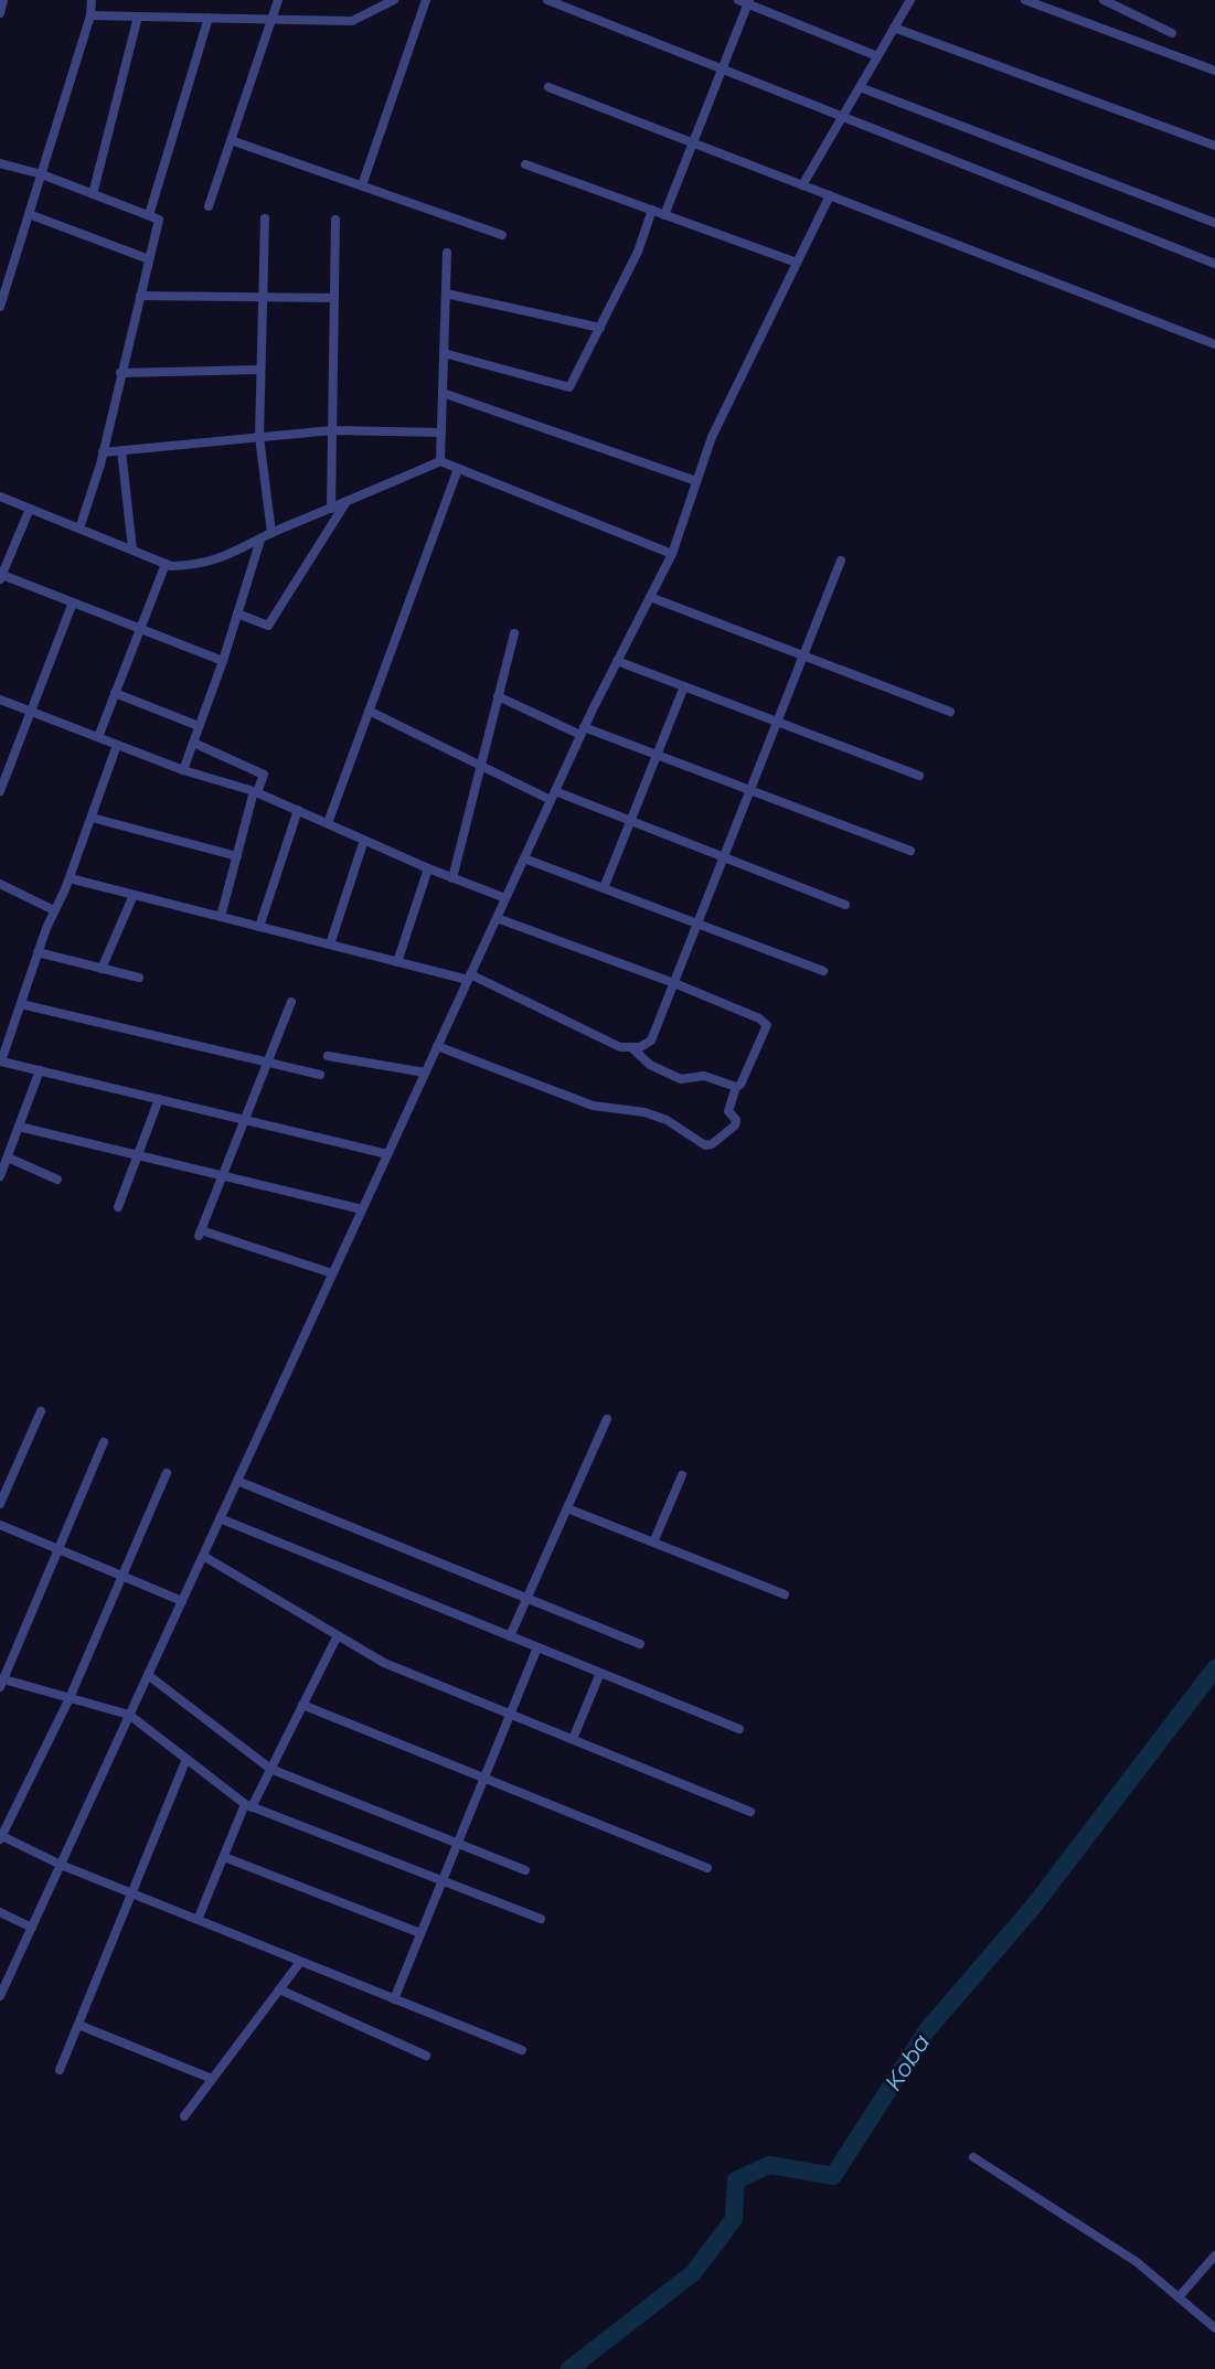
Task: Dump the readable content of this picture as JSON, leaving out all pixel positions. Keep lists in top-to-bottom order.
{
  "water": ["Koba"]
}
